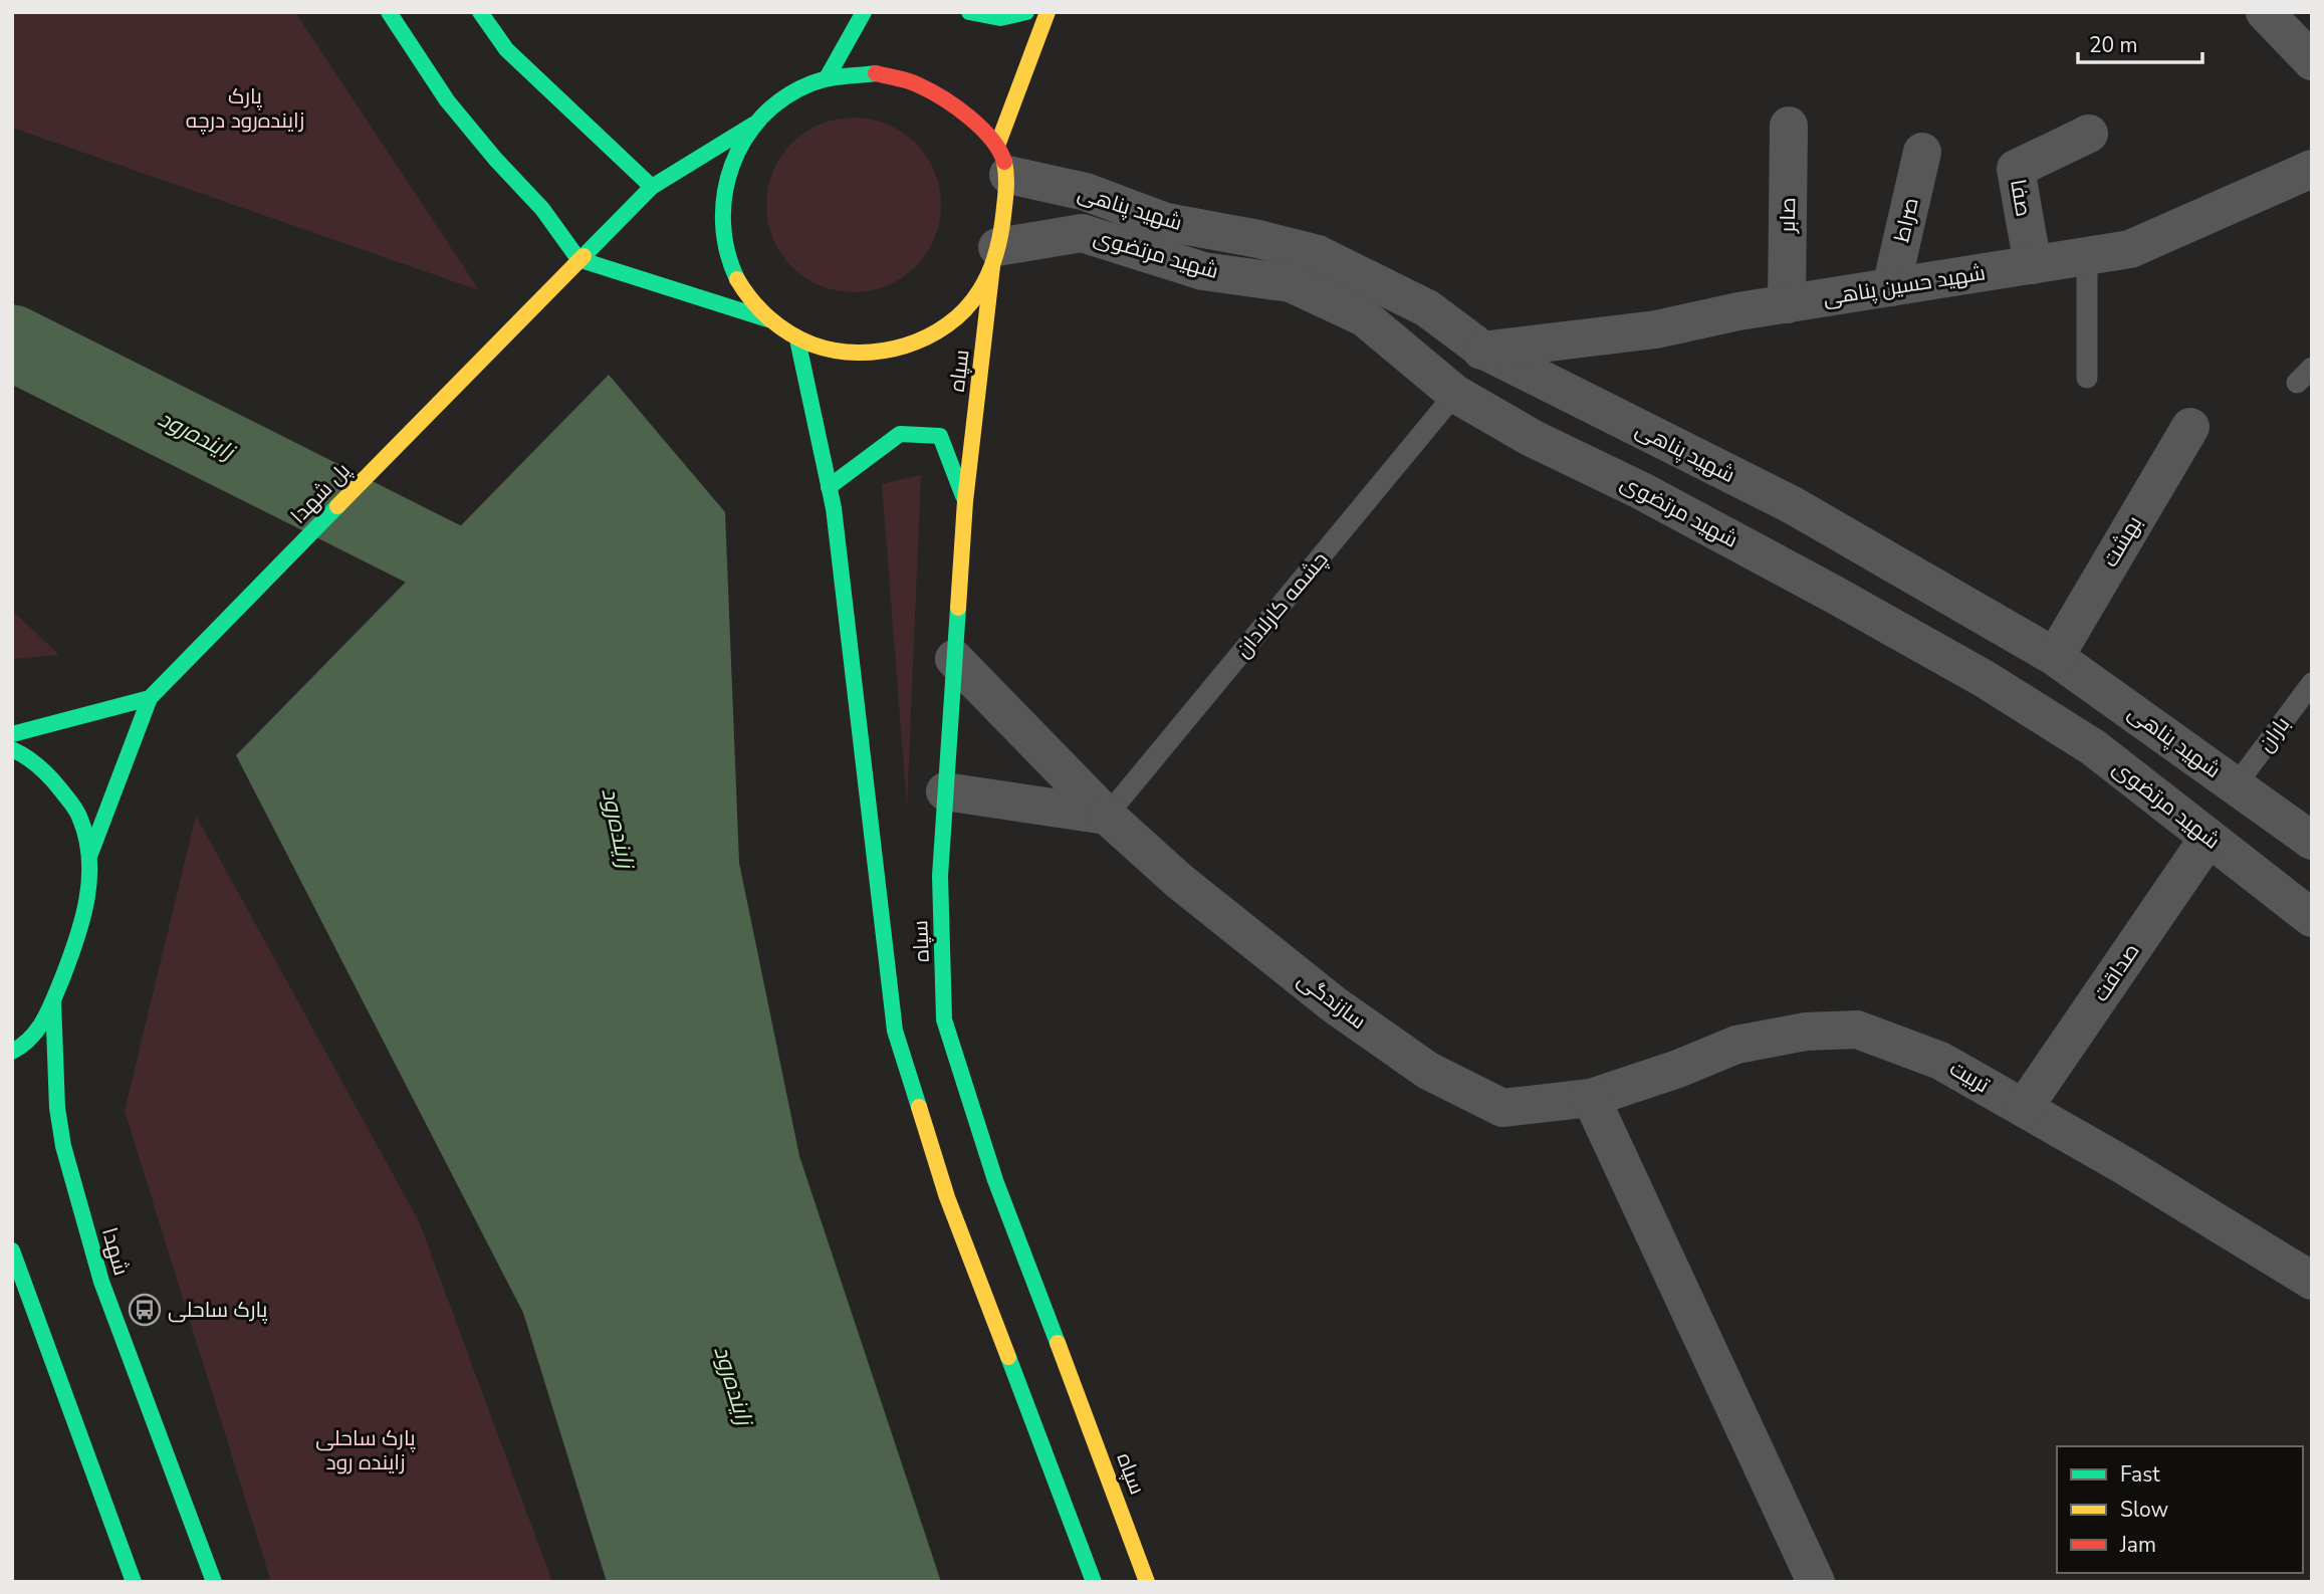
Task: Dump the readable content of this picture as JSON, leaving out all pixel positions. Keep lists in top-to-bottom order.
{
  "streets": {
    "main road": ["سپاه", "پل شهدا", "شهدا"],
    "street": [
      "صفا",
      "شهید پناهی",
      "صابر",
      "صراط",
      "شهيد مرتضوی",
      "شهید حسین پناهی",
      "بهشت",
      "صداقت",
      "سازندگی",
      "تربیت"
    ],
    "lane": ["چشمه کارلادان", "باران"]
  },
  "crossings": [
    ["صفا", "شهید حسین پناهی"],
    ["شهید پناهی", "شهید حسین پناهی"],
    ["شهید پناهی", "بهشت"],
    ["شهید پناهی", "باران"],
    ["صابر", "شهید حسین پناهی"],
    ["صراط", "شهید حسین پناهی"],
    ["شهيد مرتضوی", "سپاه"],
    ["شهيد مرتضوی", "چشمه کارلادان"],
    ["شهيد مرتضوی", "صداقت"],
    ["سپاه", "سازندگی"],
    ["چشمه کارلادان", "سازندگی"],
    ["صداقت", "تربیت"],
    ["سازندگی", "تربیت"]
  ],
  "water": ["زاینده‌رود"],
  "parks": ["پارک زاینده‌رود درچه", "پارک ساحلی زاینده رود"],
  "places": {
    "bus stop": ["پارک ساحلی"]
  },
  "legend": ["Fast", "Slow", "Jam"],
  "scale_bar": "20 m"
}
